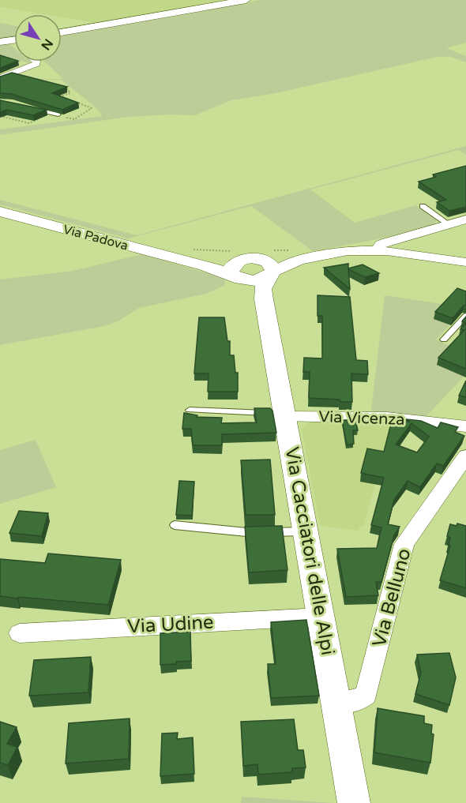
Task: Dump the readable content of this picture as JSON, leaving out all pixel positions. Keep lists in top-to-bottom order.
{
  "streets": {
    "street": [
      "Via Padova",
      "Via Vicenza",
      "Via Cacciatori delle Alpi",
      "Via Belluno",
      "Via Udine"
    ]
  },
  "crossings": [
    ["Via Vicenza", "Via Cacciatori delle Alpi"],
    ["Via Cacciatori delle Alpi", "Via Belluno"],
    ["Via Cacciatori delle Alpi", "Via Udine"]
  ],
  "north": "bottom right"
}
